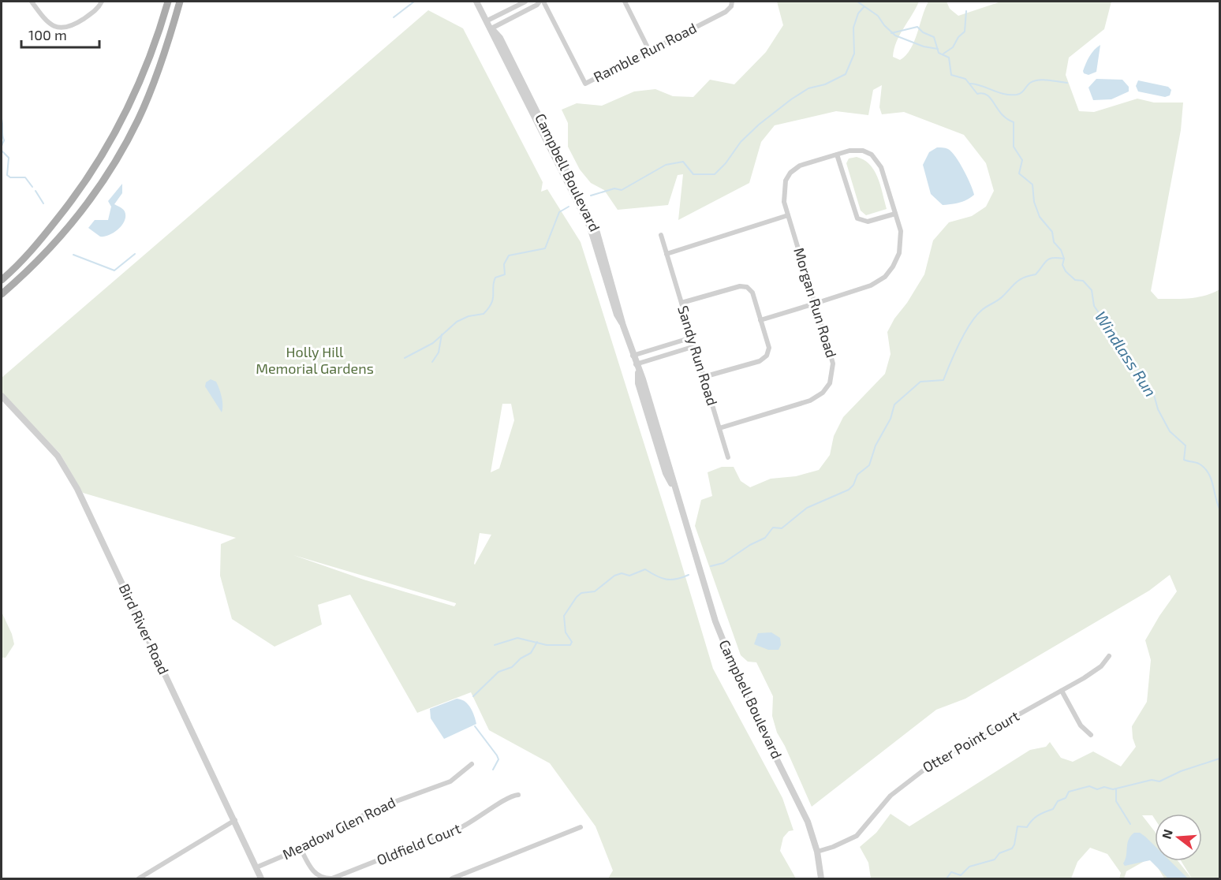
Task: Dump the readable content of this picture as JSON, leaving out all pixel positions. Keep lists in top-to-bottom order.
{
  "streets": {
    "street": [
      "Ramble Run Road",
      "Campbell Boulevard",
      "Morgan Run Road",
      "Sandy Run Road",
      "Bird River Road",
      "Otter Point Court",
      "Meadow Glen Road",
      "Oldfield Court"
    ]
  },
  "crossings": [
    ["Campbell Boulevard", "Otter Point Court"],
    ["Morgan Run Road", "Sandy Run Road"],
    ["Bird River Road", "Meadow Glen Road"],
    ["Meadow Glen Road", "Oldfield Court"]
  ],
  "water": ["Windlass Run"],
  "parks": ["Holly Hill Memorial Gardens"],
  "scale_bar": "100 m",
  "north": "left"
}
